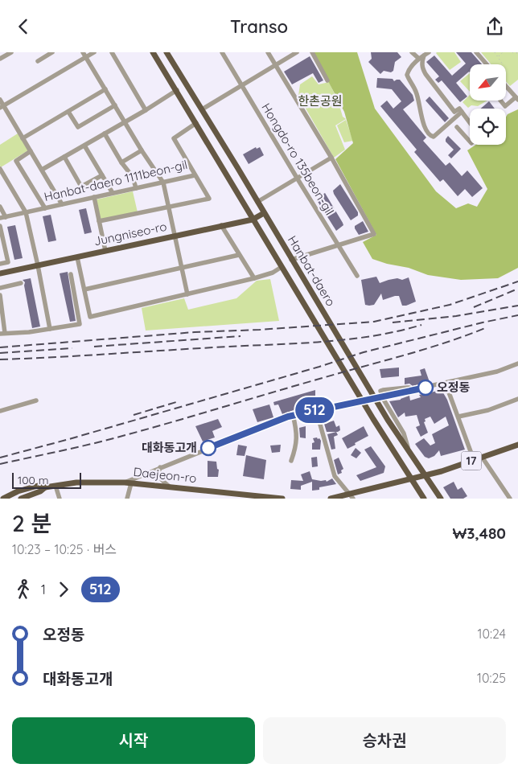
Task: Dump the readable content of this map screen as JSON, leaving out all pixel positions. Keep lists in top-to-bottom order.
{
  "streets": {
    "main road": [
      "Jungniseo-ro",
      "Hanbat-daero",
      "17",
      "Daejeon-ro"
    ],
    "street": ["Hongdo-ro 135beon-gil", "Hanbat-daero 1111beon-gil"]
  },
  "crossings": [
    ["Hanbat-daero 1111beon-gil", "Hanbat-daero"],
    ["Jungniseo-ro", "Hanbat-daero"],
    ["Hanbat-daero", "17"]
  ],
  "parks": ["한촌공원"],
  "places": ["오정동", "대화동고개"],
  "lines": ["bus line 512"],
  "scale_bar": "100 m",
  "north": "bottom left",
  "page": {
    "header": "Transo",
    "on_map": "512",
    "scale": "100 m",
    "heading": ["2 분", "10:23 – 10:25 · 버스", "₩3,480"],
    "legs": ["1", "512"],
    "list": [
      {
        "name": "오정동",
        "value": "10:24"
      },
      {
        "name": "대화동고개",
        "value": "10:25"
      }
    ],
    "buttons": ["시작", "승차권"]
  }
}
